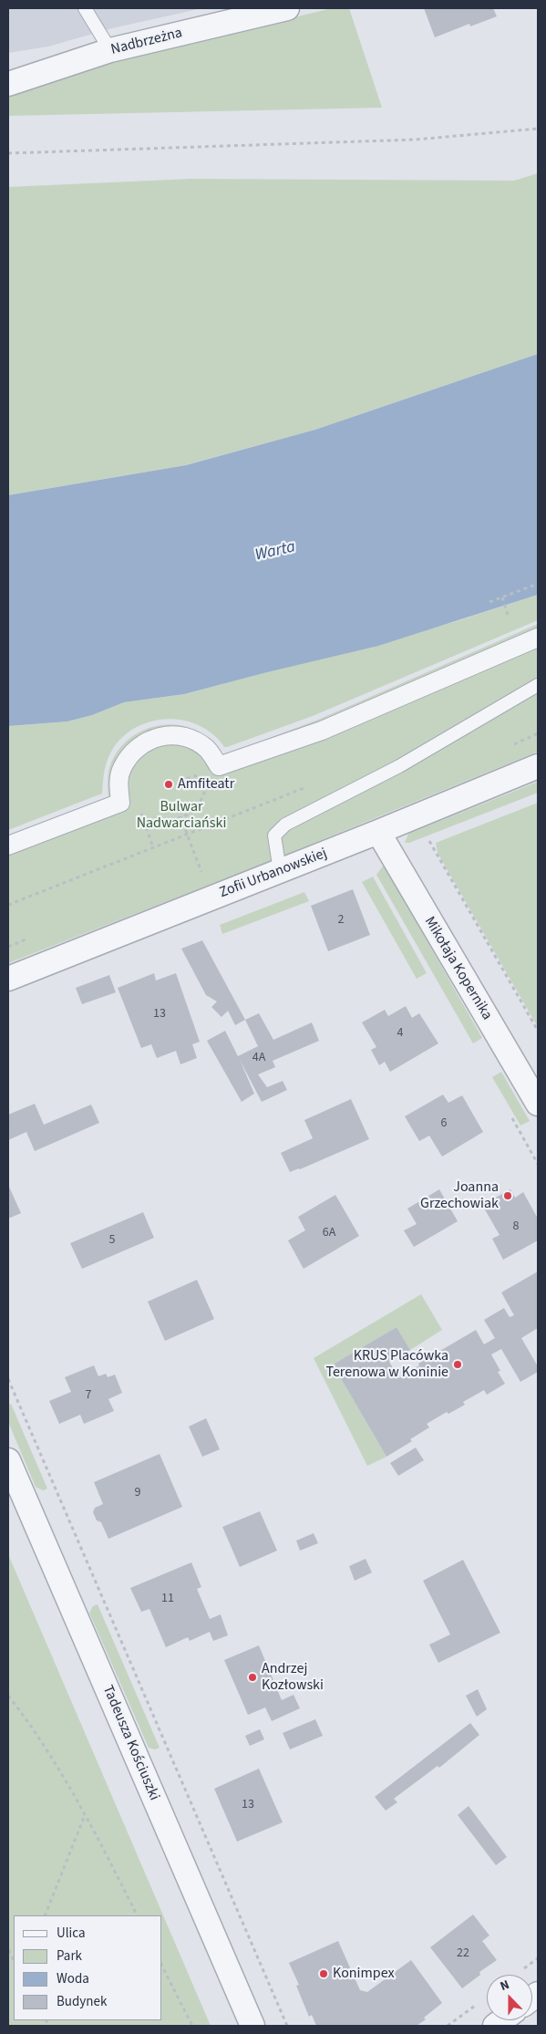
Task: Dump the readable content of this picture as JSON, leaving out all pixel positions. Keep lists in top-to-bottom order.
{
  "streets": {
    "street": [
      "Nadbrzeżna",
      "Zofii Urbanowskiej",
      "Mikołaja Kopernika",
      "Tadeusza Kościuszki"
    ]
  },
  "crossings": [
    ["Zofii Urbanowskiej", "Mikołaja Kopernika"]
  ],
  "water": ["Warta"],
  "parks": ["Bulwar Nadwarciański"],
  "places": [
    "Amfiteatr",
    "Joanna Grzechowiak",
    "KRUS Placówka Terenowa w Koninie",
    "Andrzej Kozłowski",
    "Konimpex"
  ],
  "house_numbers": [
    "2",
    "13",
    "4",
    "4A",
    "6",
    "8",
    "6A",
    "5",
    "7",
    "9",
    "11",
    "13",
    "22"
  ],
  "legend": [
    "Ulica",
    "Park",
    "Woda",
    "Budynek"
  ],
  "north": "top"
}
